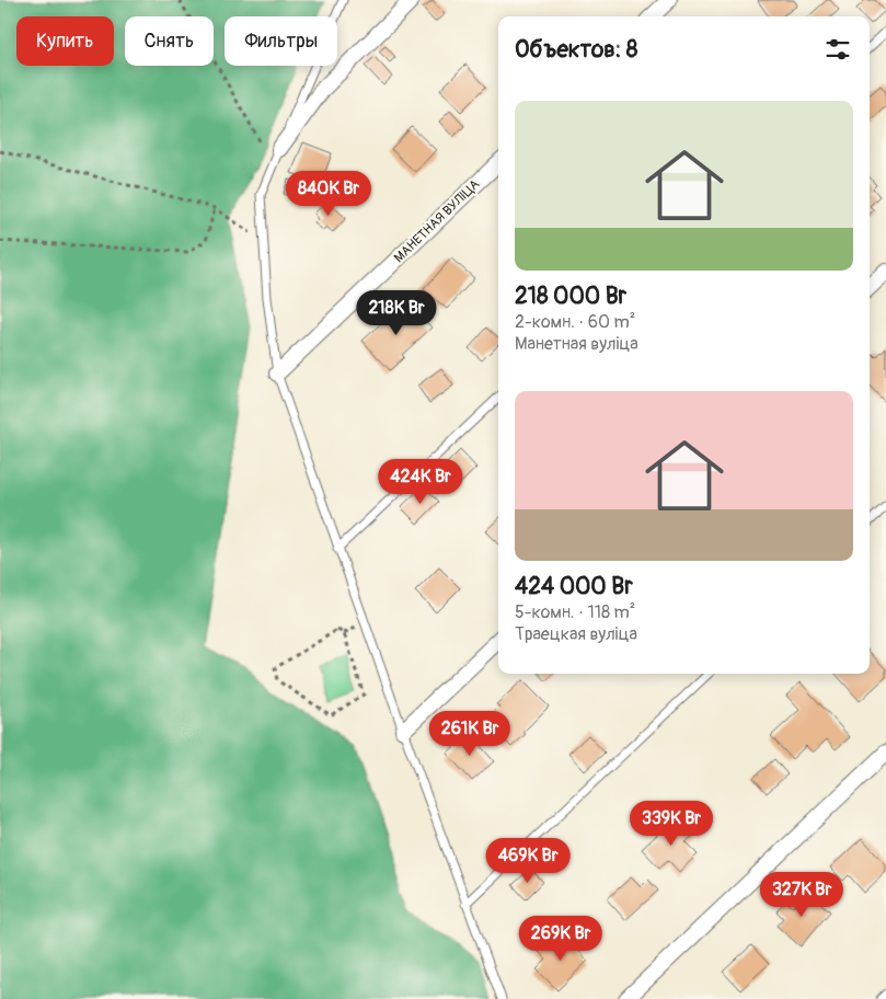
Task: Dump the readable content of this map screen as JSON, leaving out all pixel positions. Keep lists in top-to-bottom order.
{
  "streets": {
    "street": ["МАНЕТНАЯ ВУЛІЦА"]
  },
  "page": {
    "chip": ["Купить", "Снять", "Фильтры"],
    "heading": "Объектов: 8",
    "list": [
      {
        "name": "218 000 Br",
        "note": "2-комн. · 60 m² · Манетная вуліца"
      },
      {
        "name": "424 000 Br",
        "note": "5-комн. · 118 m² · Траецкая вуліца"
      }
    ],
    "price": [
      "840K Br",
      "218K Br",
      "424K Br",
      "261K Br",
      "339K Br",
      "469K Br",
      "327K Br",
      "269K Br"
    ]
  }
}
